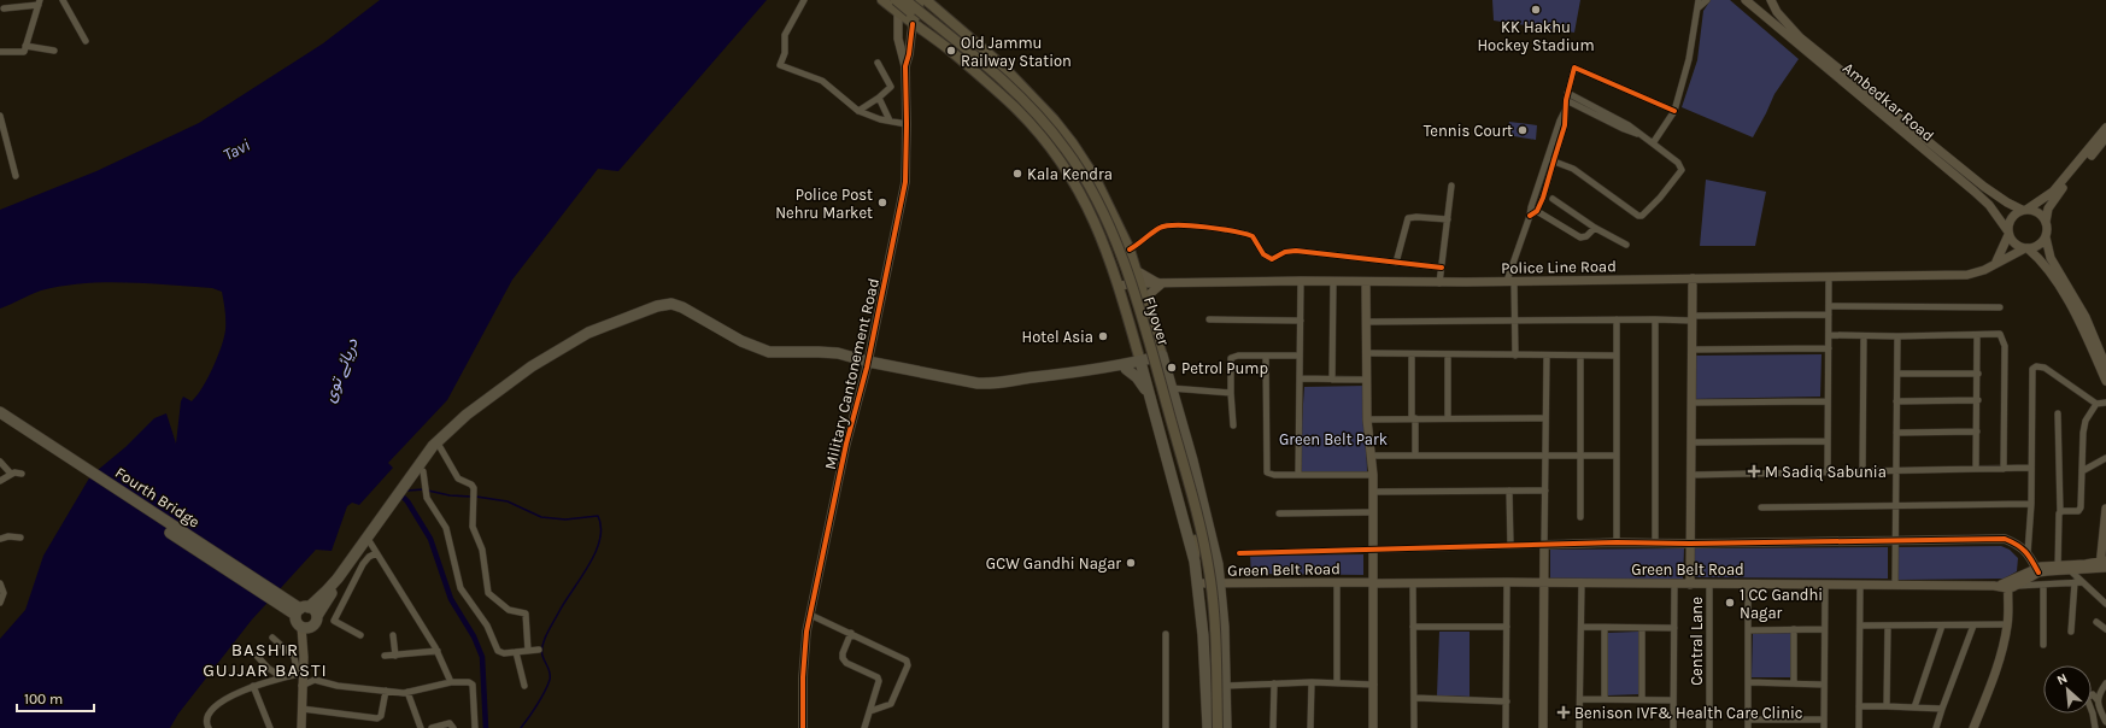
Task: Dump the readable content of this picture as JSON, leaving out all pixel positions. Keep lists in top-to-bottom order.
{
  "streets": {
    "highway": ["Fourth Bridge"],
    "main road": [
      "Ambedkar Road",
      "Police Line Road",
      "Flyover",
      "Military Cantonement Road",
      "Green Belt Road"
    ],
    "street": ["Central Lane"]
  },
  "crossings": [
    ["Ambedkar Road", "Police Line Road"],
    ["Green Belt Road", "Central Lane"]
  ],
  "districts": ["BASHIR GUJJAR BASTI"],
  "water": ["Tavi", "دریائے توی"],
  "parks": ["Green Belt Park"],
  "places": {
    "other": [
      "KK Hakhu Hockey Stadium",
      "Old Jammu Railway Station",
      "Tennis Court",
      "Kala Kendra",
      "Police Post Nehru Market",
      "Hotel Asia",
      "Petrol Pump",
      "GCW Gandhi Nagar",
      "1 CC Gandhi Nagar"
    ],
    "health": ["M Sadiq Sabunia", "Benison IVF& Health Care Clinic"]
  },
  "scale_bar": "100 m",
  "north": "top left"
}
